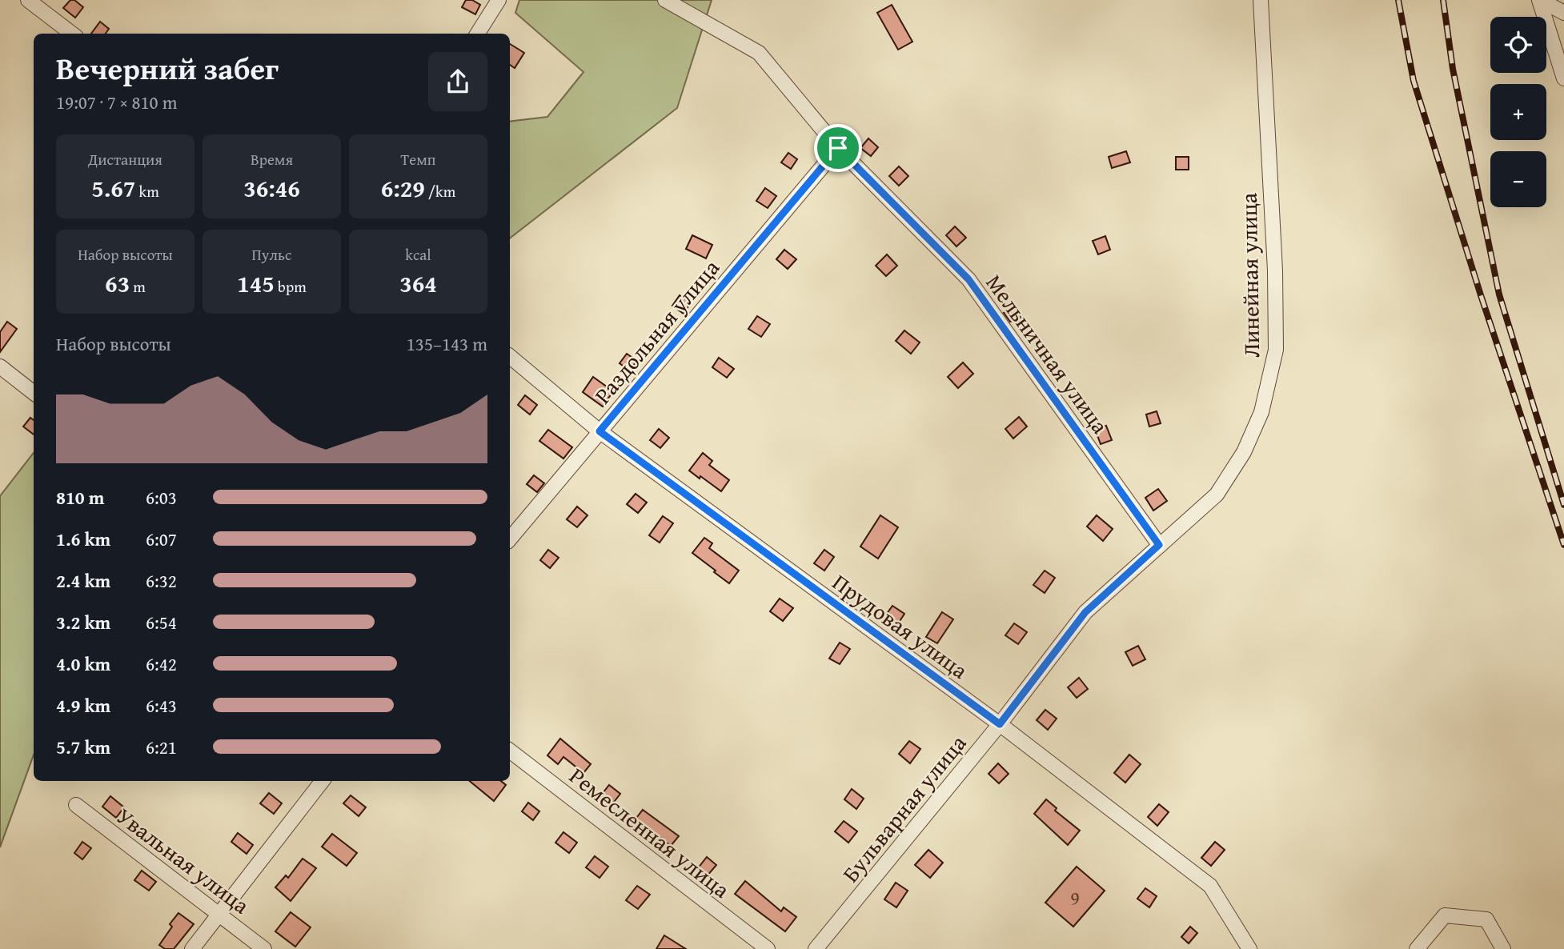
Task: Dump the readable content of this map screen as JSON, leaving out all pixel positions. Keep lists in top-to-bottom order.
{
  "streets": {
    "street": [
      "Линейная улица",
      "Раздольная улица",
      "Мельничная улица",
      "Прудовая улица",
      "Бульварная улица",
      "Ремесленная улица",
      "Увальная улица"
    ]
  },
  "crossings": [
    ["Линейная улица", "Мельничная улица"],
    ["Линейная улица", "Бульварная улица"],
    ["Раздольная улица", "Мельничная улица"],
    ["Раздольная улица", "Прудовая улица"],
    ["Мельничная улица", "Бульварная улица"],
    ["Прудовая улица", "Бульварная улица"]
  ],
  "house_numbers": ["9"],
  "page": {
    "map_buttons": ["+", "−"],
    "heading": ["Вечерний забег", "19:07 · 7 × 810 m"],
    "stats": [
      ["Дистанция", "5.67 km"],
      ["Время", "36:46"],
      ["Темп", "6:29 /km"],
      ["Набор высоты", "63 m"],
      ["Пульс", "145 bpm"],
      ["kcal", "364"]
    ],
    "chart": ["Набор высоты", "135–143 m"],
    "list": [
      {
        "name": "810 m",
        "note": "6:03"
      },
      {
        "name": "1.6 km",
        "note": "6:07"
      },
      {
        "name": "2.4 km",
        "note": "6:32"
      },
      {
        "name": "3.2 km",
        "note": "6:54"
      },
      {
        "name": "4.0 km",
        "note": "6:42"
      },
      {
        "name": "4.9 km",
        "note": "6:43"
      },
      {
        "name": "5.7 km",
        "note": "6:21"
      }
    ]
  }
}
